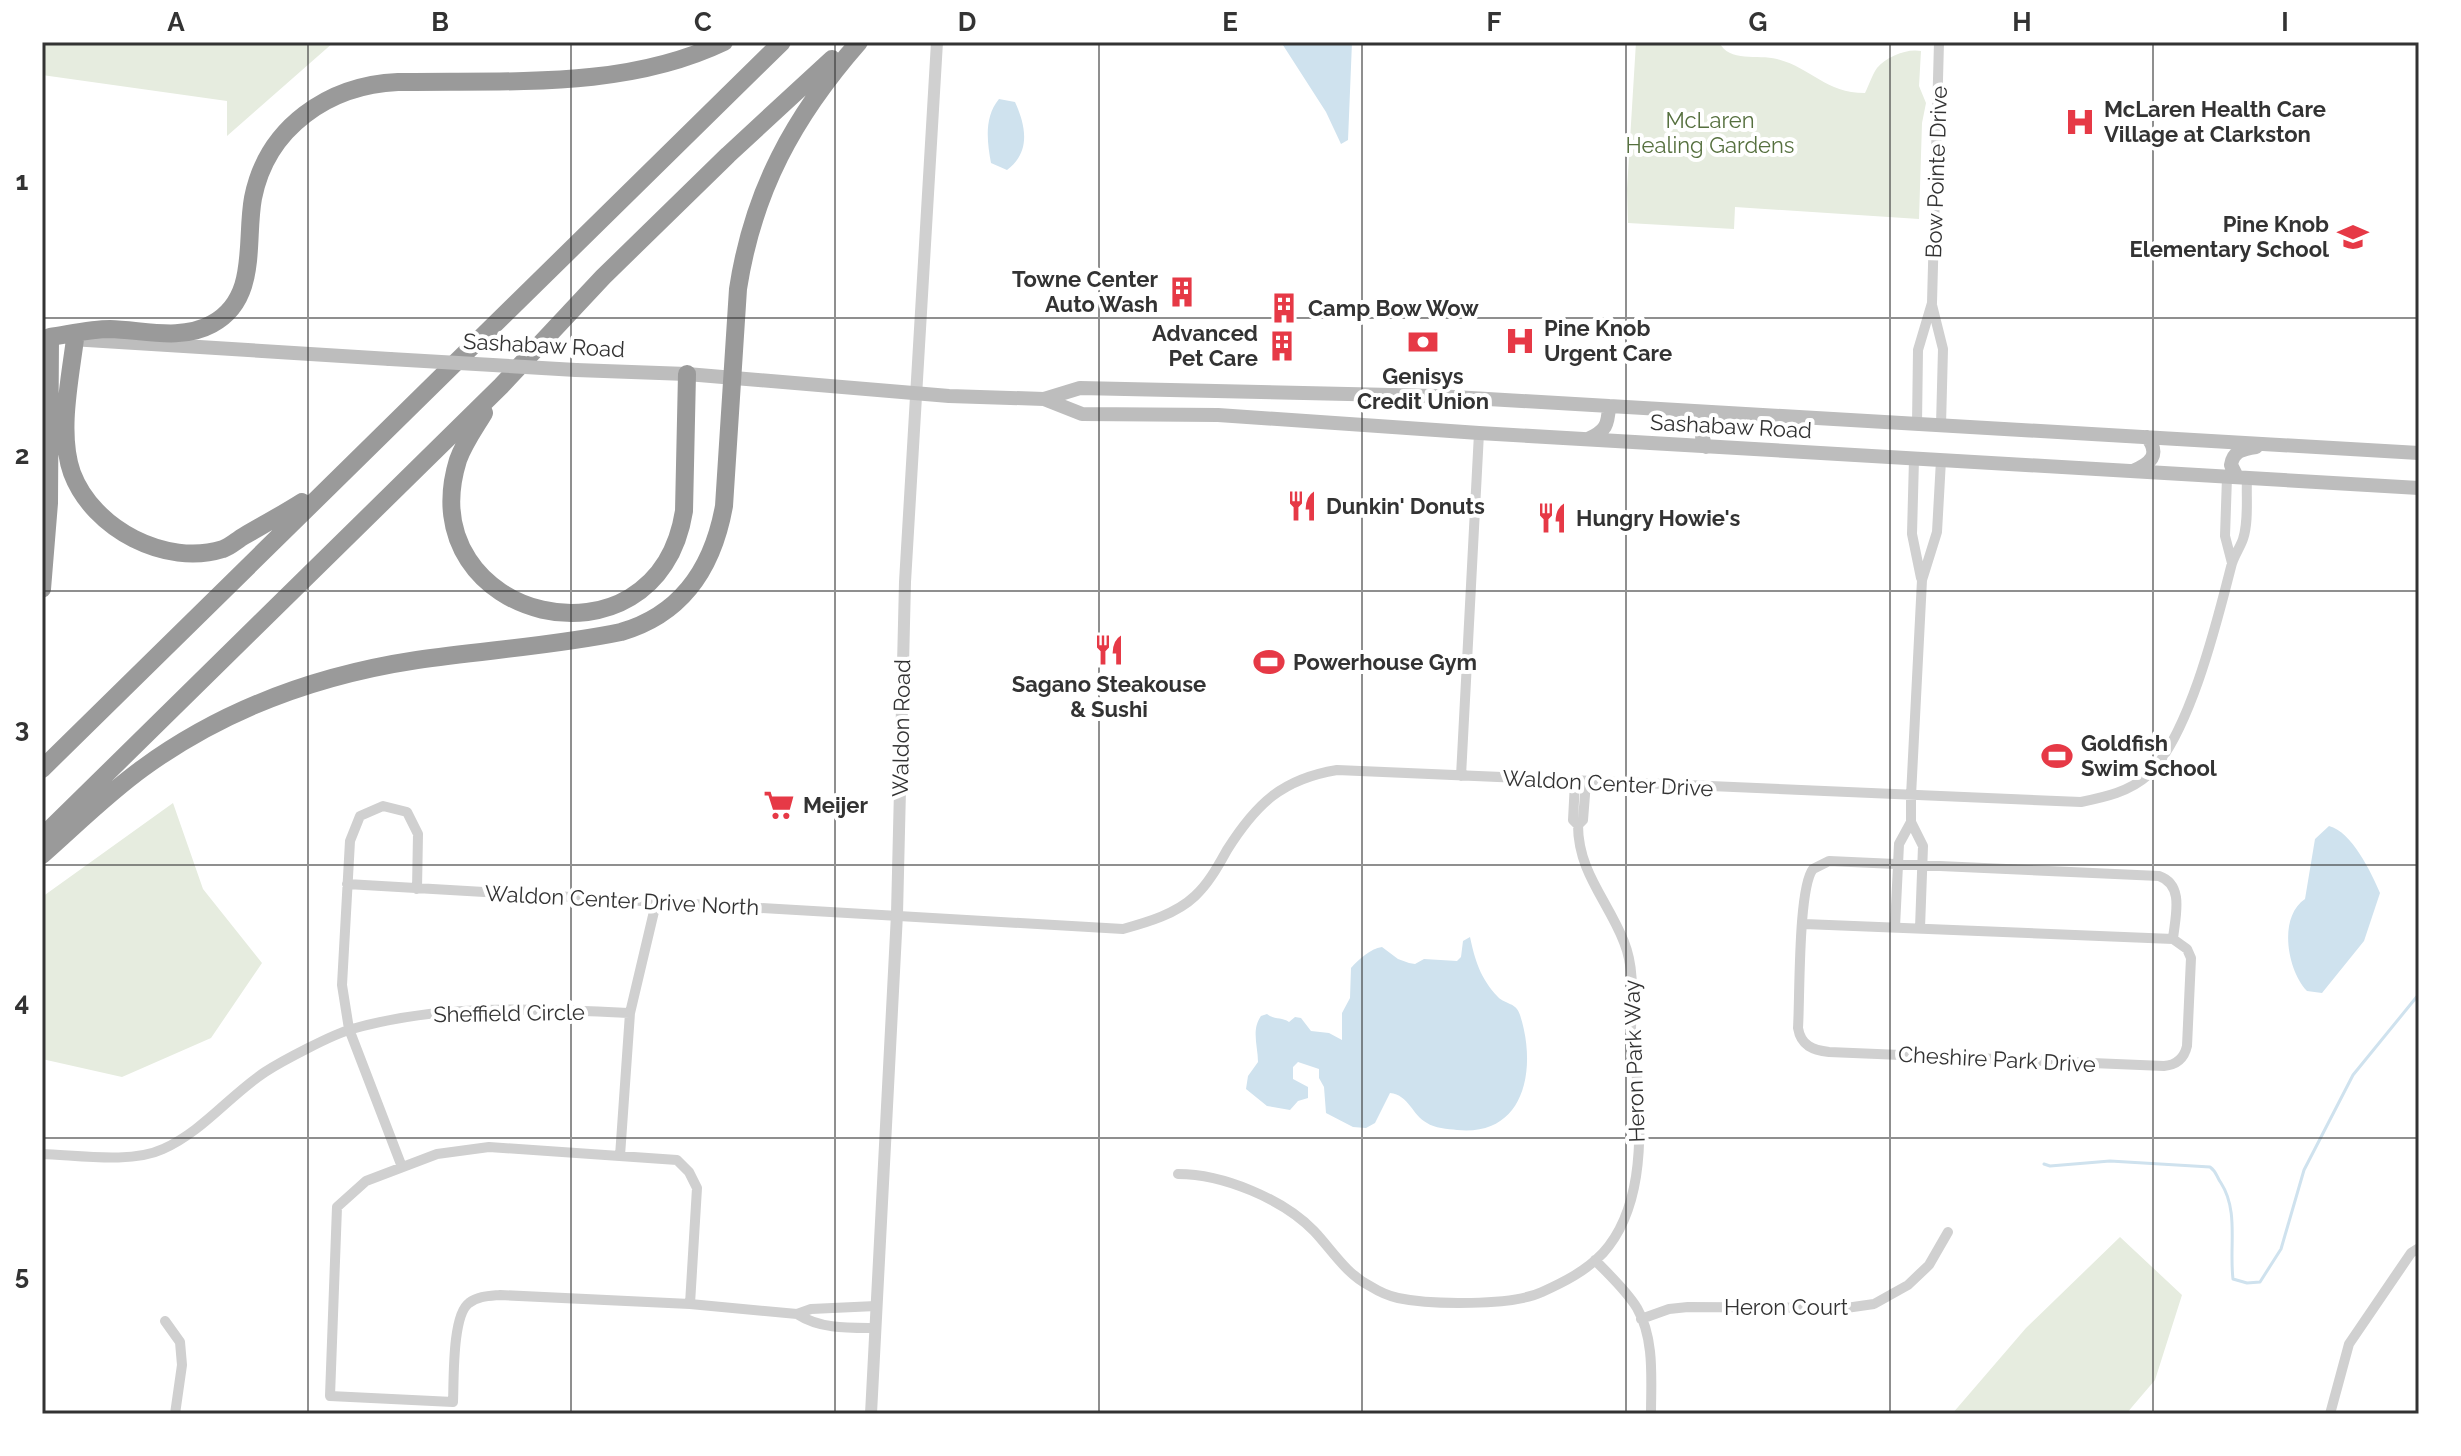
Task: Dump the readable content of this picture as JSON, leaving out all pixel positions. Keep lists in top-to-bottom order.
{
  "streets": {
    "main road": ["Sashabaw Road"],
    "street": [
      "Bow Pointe Drive",
      "Waldon Road",
      "Waldon Center Drive",
      "Waldon Center Drive North",
      "Sheffield Circle",
      "Cheshire Park Drive",
      "Heron Park Way",
      "Heron Court"
    ]
  },
  "crossings": [
    ["Bow Pointe Drive", "Sashabaw Road"],
    ["Sashabaw Road", "Waldon Road"],
    ["Sashabaw Road", "Waldon Center Drive"],
    ["Waldon Road", "Waldon Center Drive"],
    ["Waldon Road", "Waldon Center Drive North"],
    ["Waldon Center Drive", "Waldon Center Drive North"],
    ["Waldon Center Drive", "Heron Park Way"]
  ],
  "parks": ["McLaren Healing Gardens"],
  "places": {
    "hospital": ["McLaren Health Care Village at Clarkston", "Pine Knob Urgent Care"],
    "school or university": ["Pine Knob Elementary School"],
    "building": ["Towne Center Auto Wash", "Camp Bow Wow", "Advanced Pet Care"],
    "bank": ["Genisys Credit Union"],
    "restaurant": ["Dunkin' Donuts", "Hungry Howie's", "Sagano Steakouse & Sushi"],
    "sports": ["Powerhouse Gym", "Goldfish Swim School"],
    "supermarket": ["Meijer"]
  },
  "grid": {
    "columns": [
      "A",
      "B",
      "C",
      "D",
      "E",
      "F",
      "G",
      "H",
      "I"
    ],
    "rows": [
      "1",
      "2",
      "3",
      "4",
      "5"
    ]
  }
}
